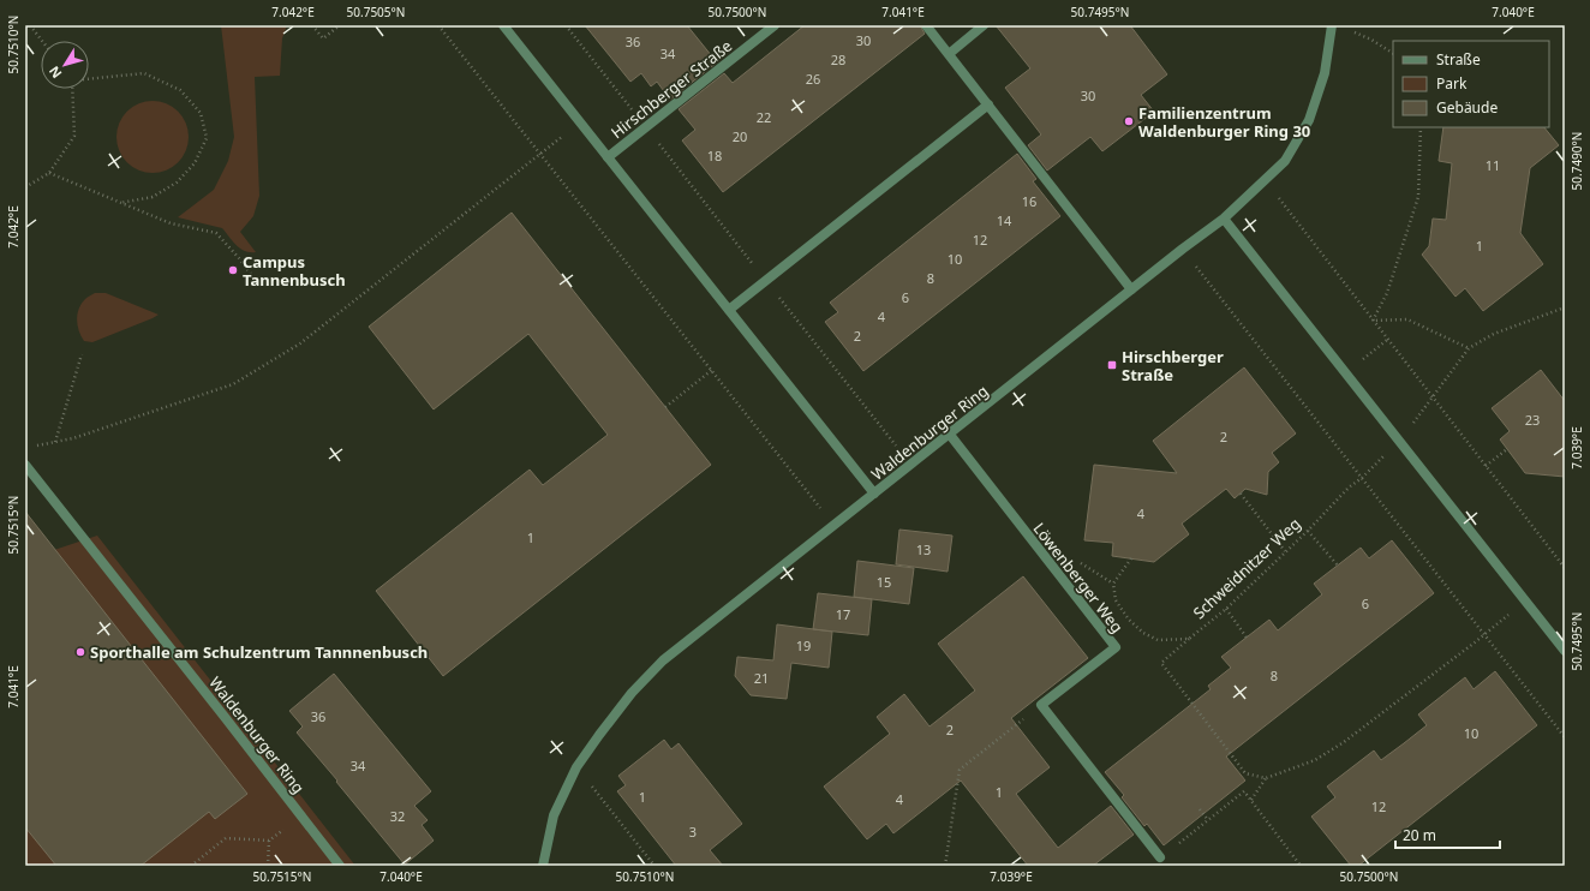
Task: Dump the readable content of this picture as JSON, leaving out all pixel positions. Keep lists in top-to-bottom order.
{
  "streets": {
    "street": ["Hirschberger Straße", "Waldenburger Ring", "Löwenberger Weg"],
    "path": ["Schweidnitzer Weg"]
  },
  "crossings": [
    ["Hirschberger Straße", "Waldenburger Ring"],
    ["Waldenburger Ring", "Löwenberger Weg"]
  ],
  "places": {
    "other": ["Familienzentrum Waldenburger Ring 30", "Campus Tannenbusch", "Sporthalle am Schulzentrum Tannnenbusch"],
    "transit": ["Hirschberger Straße"]
  },
  "house_numbers": [
    "30",
    "36",
    "34",
    "28",
    "26",
    "30",
    "22",
    "20",
    "18",
    "11",
    "16",
    "14",
    "12",
    "1",
    "10",
    "8",
    "6",
    "4",
    "2",
    "23",
    "2",
    "4",
    "1",
    "13",
    "15",
    "6",
    "17",
    "19",
    "8",
    "21",
    "36",
    "2",
    "10",
    "34",
    "1",
    "1",
    "4",
    "12",
    "32",
    "3"
  ],
  "legend": ["Straße", "Park", "Gebäude"],
  "scale_bar": "20 m",
  "north": "bottom left",
  "coordinates": [
    "7.042°E",
    "50.7505°N",
    "50.7500°N",
    "7.041°E",
    "50.7495°N",
    "7.040°E",
    "50.7510°N",
    "50.7490°N",
    "7.039°E",
    "50.7515°N"
  ]
}
